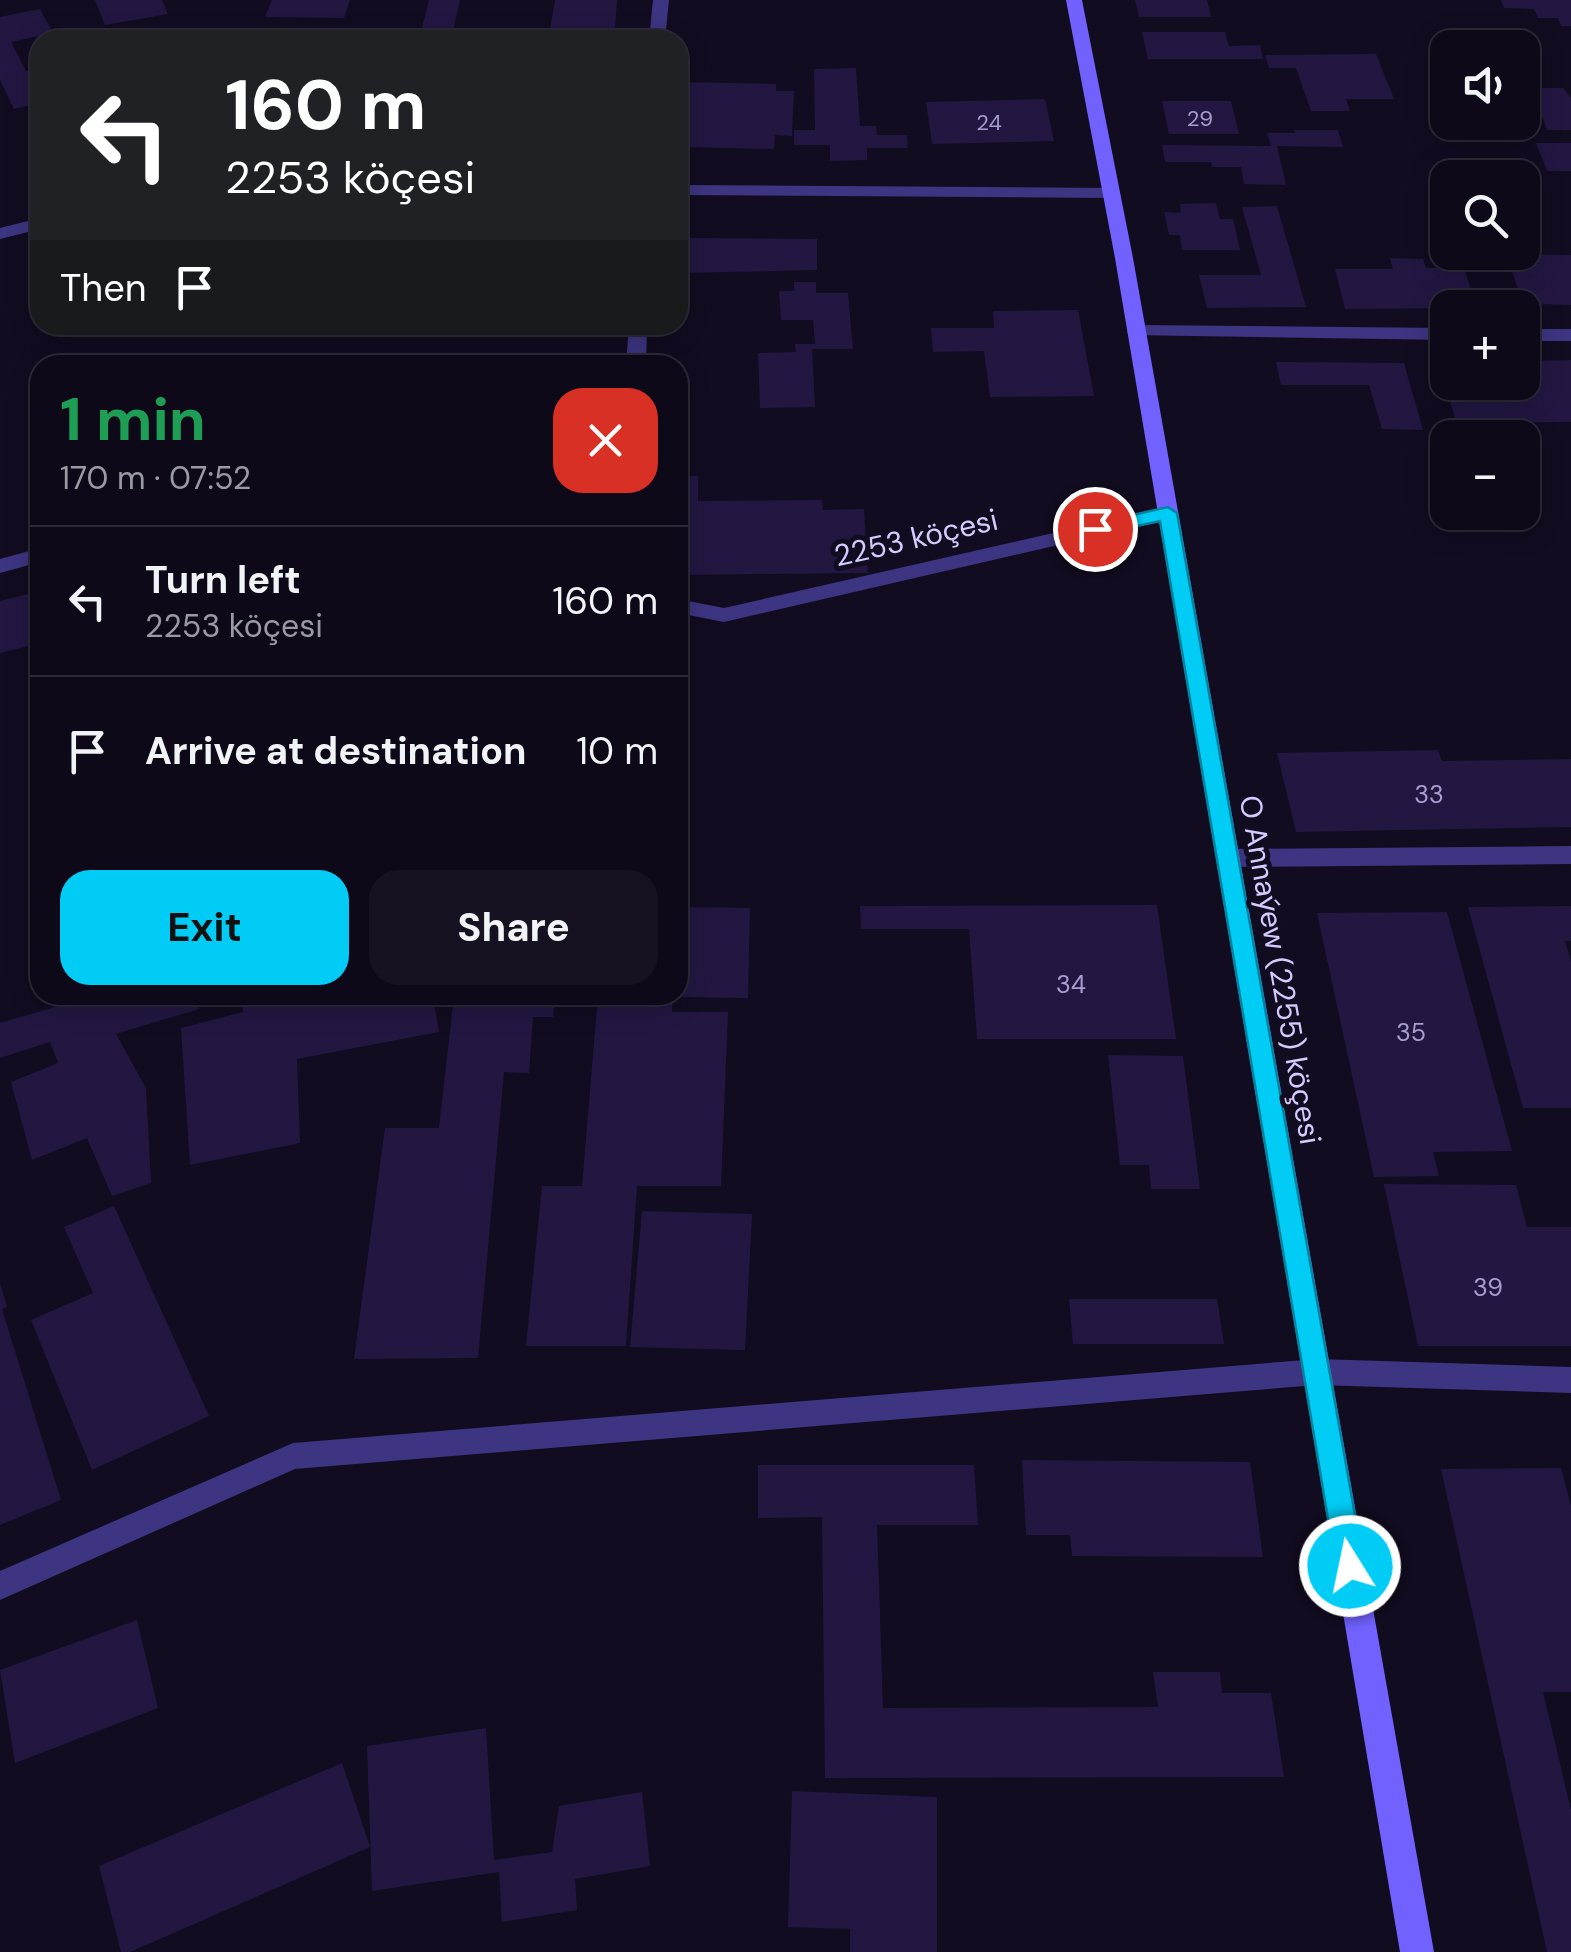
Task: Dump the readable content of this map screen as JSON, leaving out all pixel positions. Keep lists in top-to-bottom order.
{
  "streets": {
    "main road": ["O Annaýew (2255) köçesi"],
    "street": ["2253 köçesi"]
  },
  "crossings": [
    ["2253 köçesi", "O Annaýew (2255) köçesi"]
  ],
  "house_numbers": [
    "29",
    "24",
    "33",
    "34",
    "35",
    "39"
  ],
  "page": {
    "map_buttons": ["+", "−"],
    "turn": ["160 m", "2253 köçesi"],
    "then": "Then",
    "heading": ["1 min", "170 m · 07:52"],
    "list": [
      {
        "name": "Turn left",
        "note": "2253 köçesi",
        "value": "160 m"
      },
      {
        "name": "Arrive at destination",
        "value": "10 m"
      }
    ],
    "buttons": ["Exit", "Share"]
  }
}
